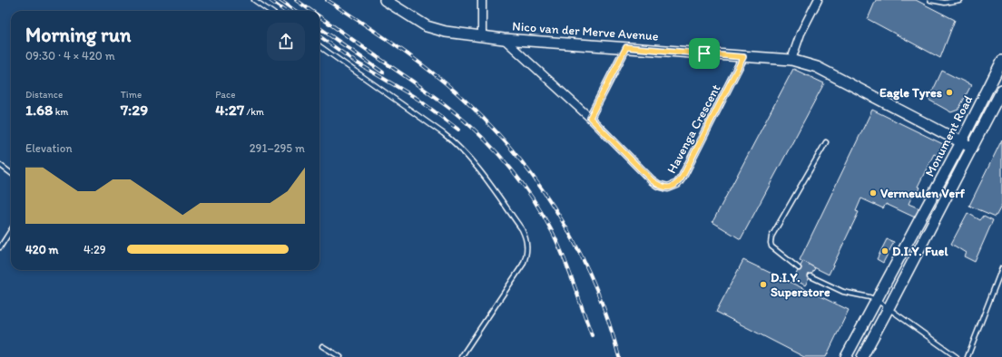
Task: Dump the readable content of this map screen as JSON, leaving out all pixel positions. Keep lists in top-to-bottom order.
{
  "streets": {
    "main road": ["Nico van der Merve Avenue", "Monument Road"],
    "street": ["Havenga Crescent"]
  },
  "crossings": [
    ["Nico van der Merve Avenue", "Havenga Crescent"],
    ["Nico van der Merve Avenue", "Monument Road"]
  ],
  "places": [
    "Eagle Tyres",
    "Vermeulen Verf",
    "D.I.Y. Fuel",
    "D.I.Y. Superstore"
  ],
  "page": {
    "heading": ["Morning run", "09:30 · 4 × 420 m"],
    "stats": [
      ["Distance", "1.68 km"],
      ["Time", "7:29"],
      ["Pace", "4:27 /km"]
    ],
    "chart": ["Elevation", "291–295 m"],
    "list": [
      {
        "name": "420 m",
        "note": "4:29"
      }
    ]
  }
}
